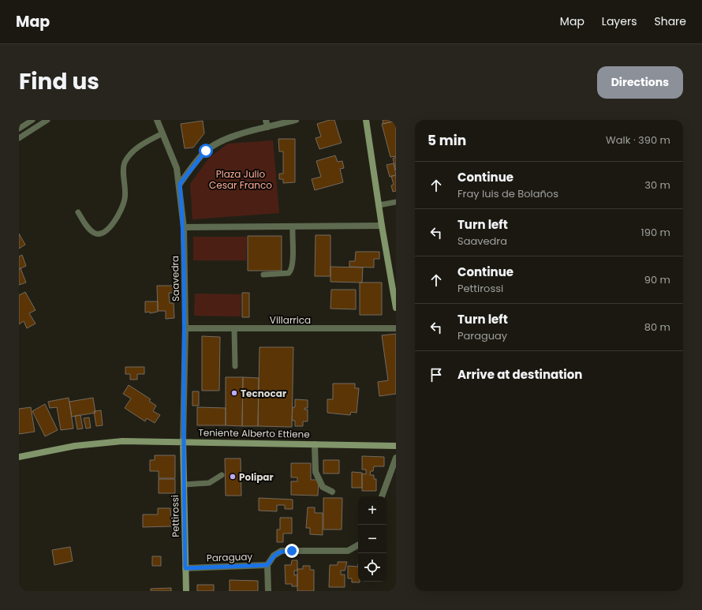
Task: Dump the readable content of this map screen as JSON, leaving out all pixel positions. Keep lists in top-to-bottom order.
{
  "streets": {
    "main road": ["Teniente Alberto Ettiene", "Pettirossi"],
    "street": ["Saavedra", "Villarrica", "Paraguay"]
  },
  "crossings": [
    ["Saavedra", "Villarrica"],
    ["Saavedra", "Teniente Alberto Ettiene"],
    ["Saavedra", "Pettirossi"],
    ["Teniente Alberto Ettiene", "Pettirossi"],
    ["Pettirossi", "Paraguay"]
  ],
  "parks": ["Plaza Julio Cesar Franco"],
  "places": ["Tecnocar", "Polipar"],
  "page": {
    "header": "Map",
    "nav": ["Map", "Layers", "Share"],
    "title": "Find us",
    "buttons": "Directions",
    "heading": ["5 min", "Walk · 390 m"],
    "list": [
      ["Continue", "Fray luis de Bolaños", "30 m"],
      ["Turn left", "Saavedra", "190 m"],
      ["Continue", "Pettirossi", "90 m"],
      ["Turn left", "Paraguay", "80 m"],
      "Arrive at destination"
    ],
    "map_buttons": ["+", "−"]
  }
}
